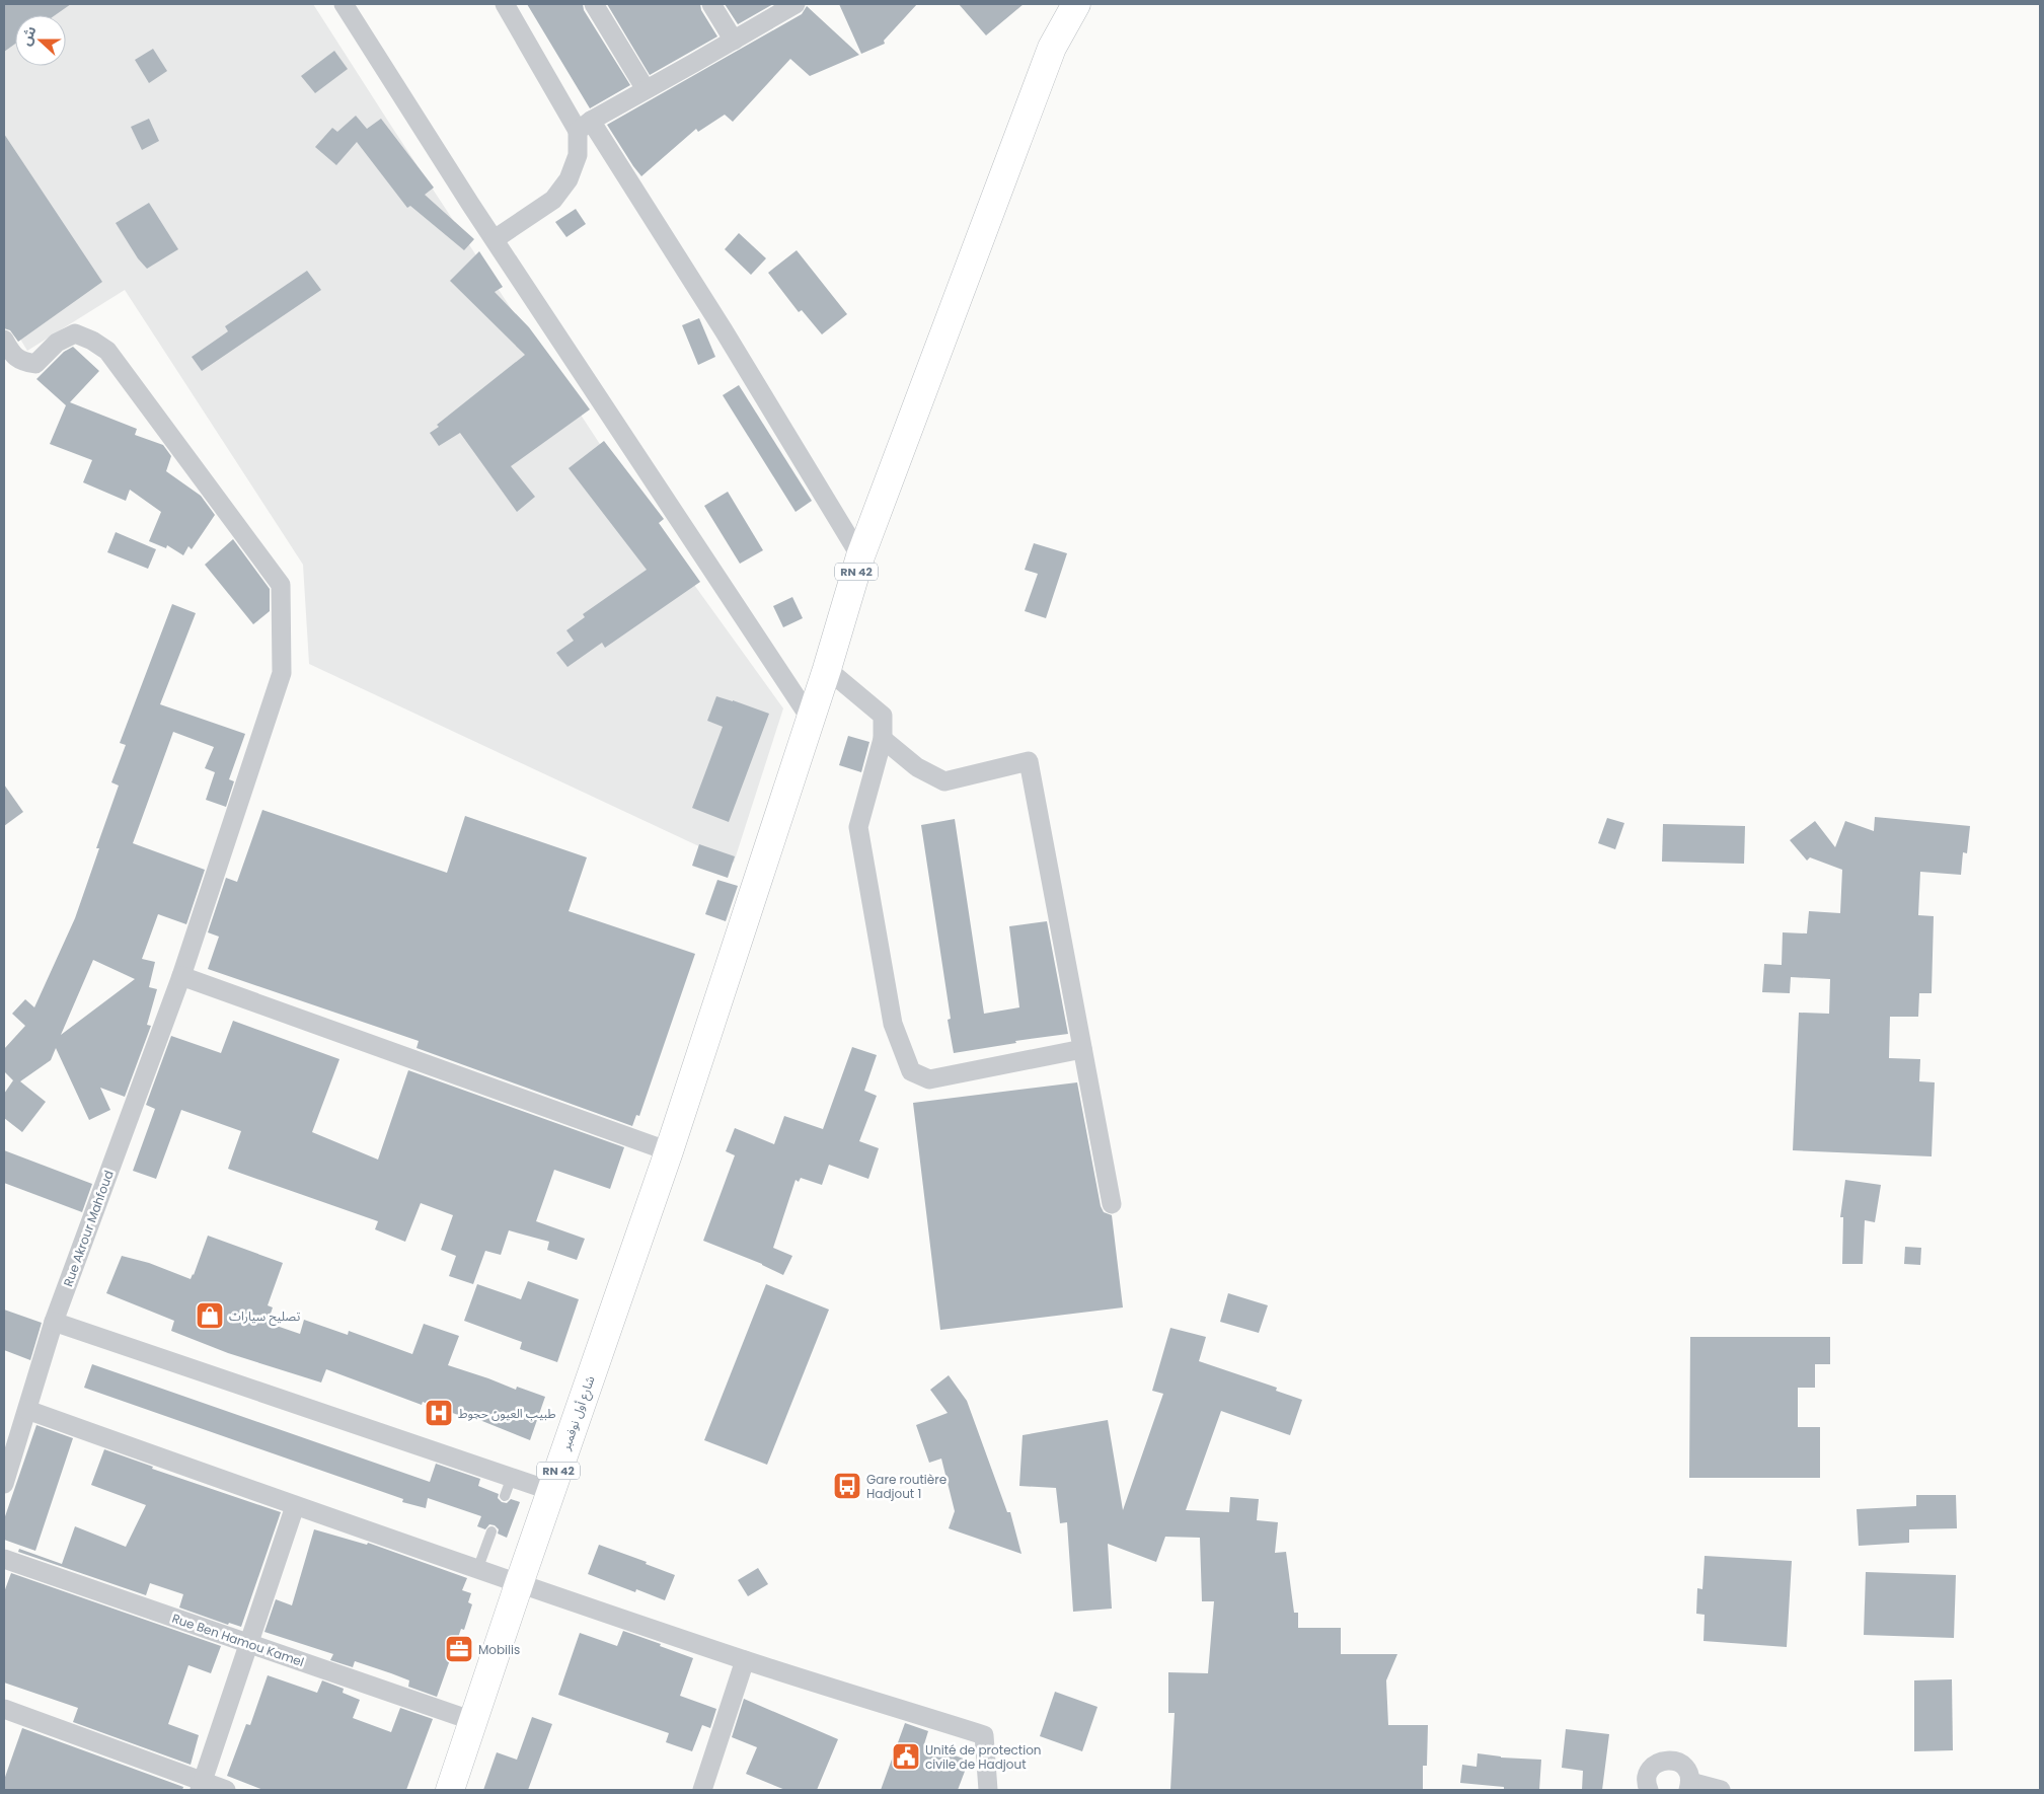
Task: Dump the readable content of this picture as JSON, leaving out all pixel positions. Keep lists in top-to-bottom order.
{
  "streets": {
    "main road": ["RN 42", "شارع أول نوفمبر"],
    "street": ["Rue Akrour Mahfoud", "Rue Ben Hamou Kamel"]
  },
  "crossings": [
    ["RN 42", "شارع أول نوفمبر"],
    ["شارع أول نوفمبر", "Rue Ben Hamou Kamel"]
  ],
  "places": {
    "shop": ["تصليح سيارات"],
    "hospital": ["طبيب العيون حجوط"],
    "bus stop": ["Gare routière Hadjout 1"],
    "office": ["Mobilis"],
    "public building": ["Unité de protection civile de Hadjout"]
  },
  "north": "left"
}
